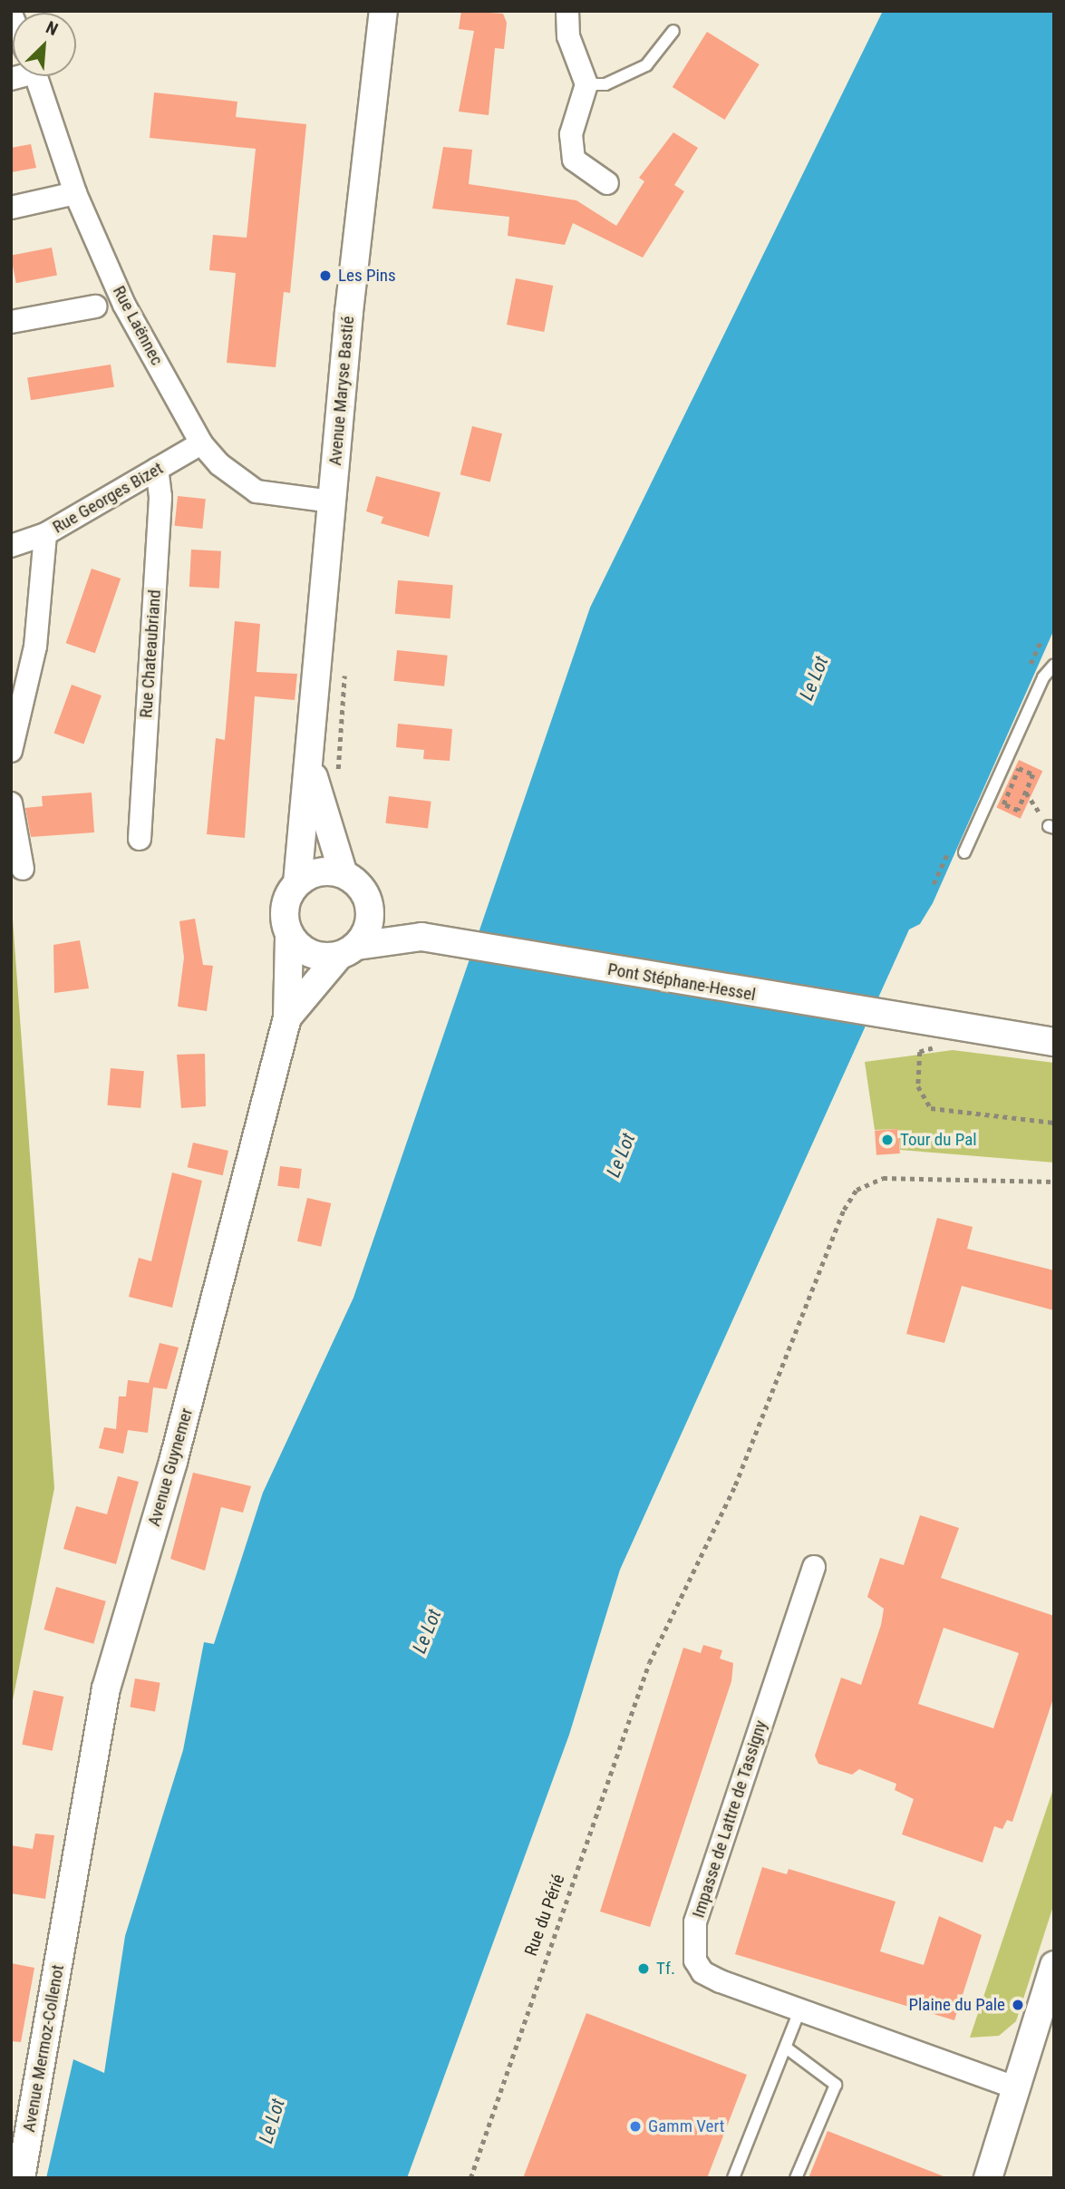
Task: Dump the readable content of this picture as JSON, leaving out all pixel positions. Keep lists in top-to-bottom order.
{
  "streets": {
    "street": [
      "Rue Laënnec",
      "Avenue Maryse Bastié",
      "Rue Georges Bizet",
      "Rue Chateaubriand",
      "Pont Stéphane-Hessel",
      "Avenue Guynemer",
      "Impasse de Lattre de Tassigny",
      "Avenue Mermoz-Collenot"
    ],
    "path": ["Rue du Périé"]
  },
  "crossings": [
    ["Rue Laënnec", "Avenue Maryse Bastié"],
    ["Rue Laënnec", "Rue Georges Bizet"],
    ["Avenue Maryse Bastié", "Avenue Guynemer"],
    ["Rue Georges Bizet", "Rue Chateaubriand"],
    ["Avenue Guynemer", "Avenue Mermoz-Collenot"]
  ],
  "water": ["Le Lot"],
  "places": [
    "Les Pins",
    "Tour du Pal",
    "Tf.",
    "Plaine du Pale",
    "Gamm Vert"
  ],
  "north": "top right"
}
